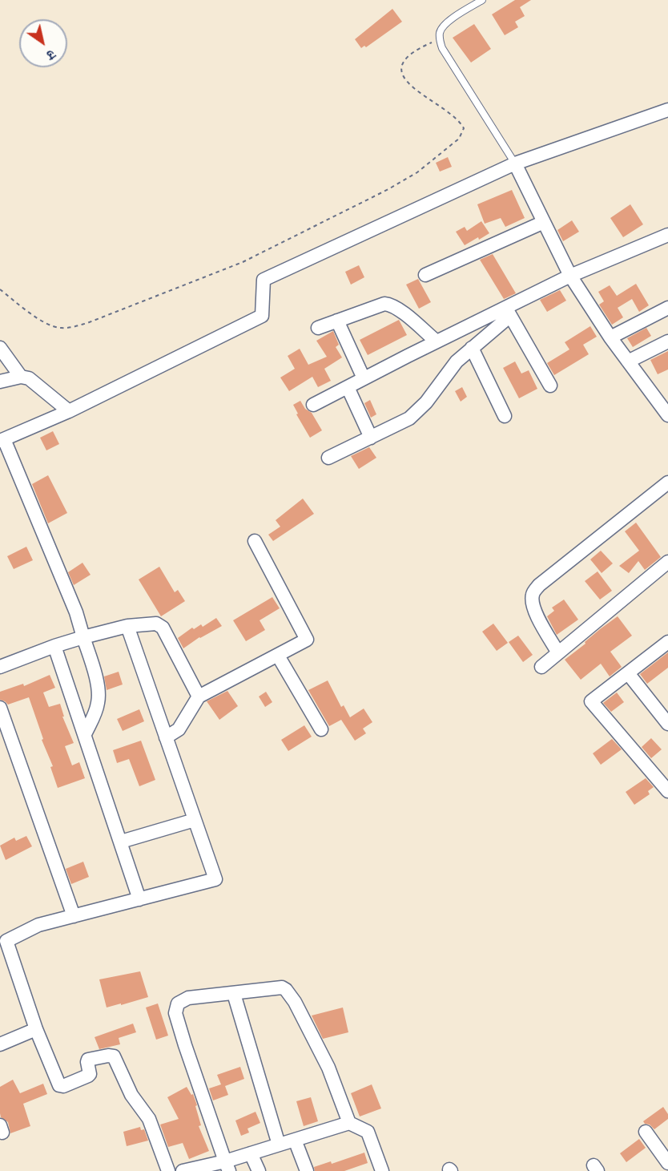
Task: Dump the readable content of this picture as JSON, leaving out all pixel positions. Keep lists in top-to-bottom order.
{
  "north": "bottom right"
}
